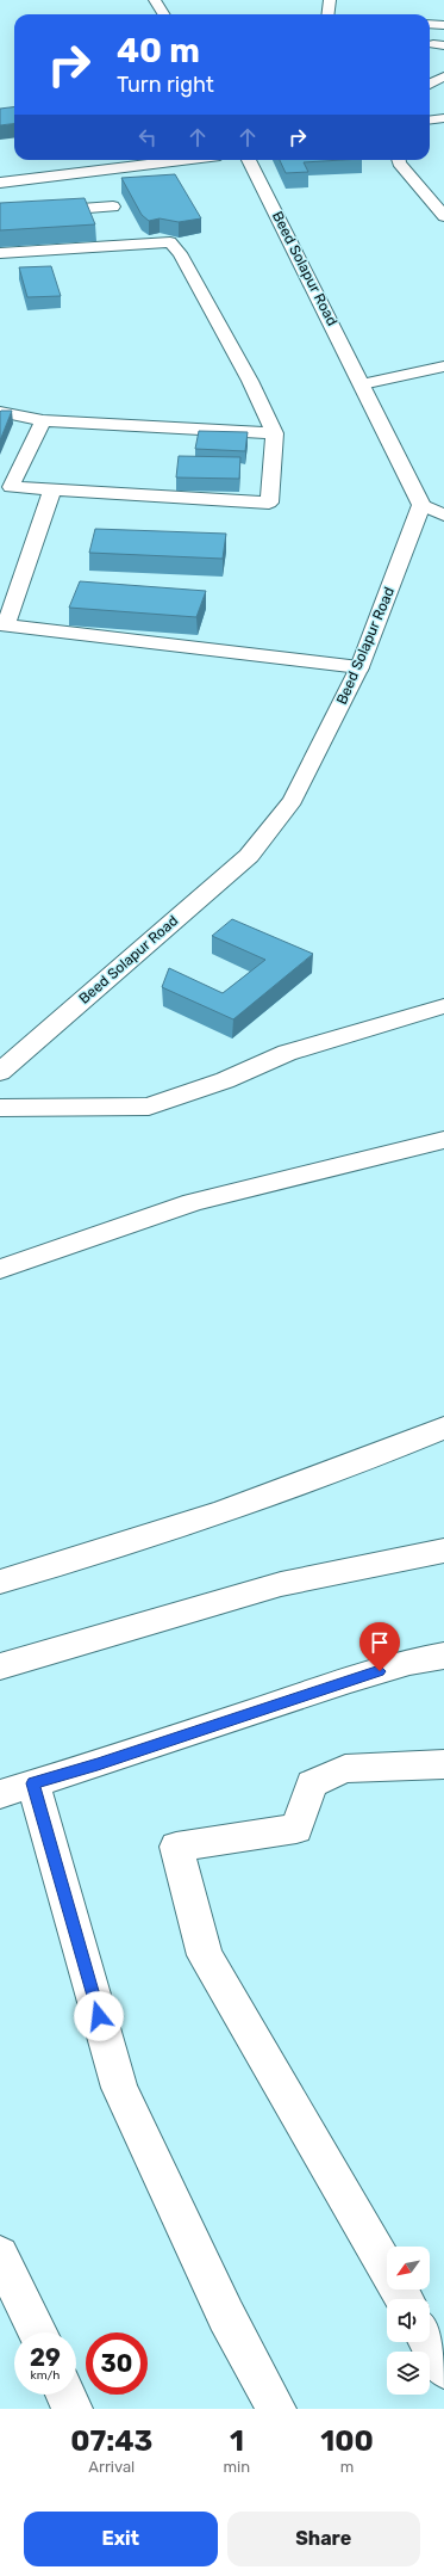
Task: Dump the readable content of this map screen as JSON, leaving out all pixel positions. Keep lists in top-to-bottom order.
{
  "streets": {
    "street": ["Beed Solapur Road"]
  },
  "north": "bottom left",
  "page": {
    "turn": ["40 m", "Turn right"],
    "speed": "29 km/h",
    "limit": "30",
    "eta": [
      "07:43",
      "Arrival",
      "1",
      "min",
      "100",
      "m"
    ],
    "buttons": ["Exit", "Share"]
  }
}
